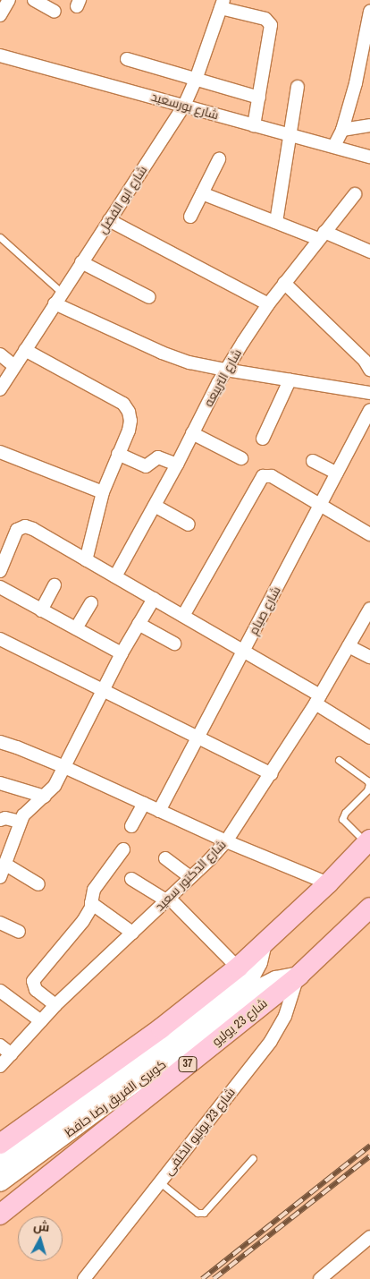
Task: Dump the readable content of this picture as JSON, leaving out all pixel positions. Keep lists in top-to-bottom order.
{
  "streets": {
    "main road": ["شارع 23 يوليو", "37", "كوبرى الفريق رضا حافظ"],
    "street": [
      "شارع بورسعيد",
      "شارع ابو الفضل",
      "شارع التربيعه",
      "شارع صيام",
      "شارع الدكتور سعيد",
      "شارع 23 يوليو الخلفى"
    ]
  },
  "crossings": [
    ["شارع بورسعيد", "شارع ابو الفضل"],
    ["شارع 23 يوليو", "كوبرى الفريق رضا حافظ"],
    ["شارع 23 يوليو", "شارع 23 يوليو الخلفى"],
    ["كوبرى الفريق رضا حافظ", "شارع 23 يوليو الخلفى"]
  ],
  "north": "top"
}
